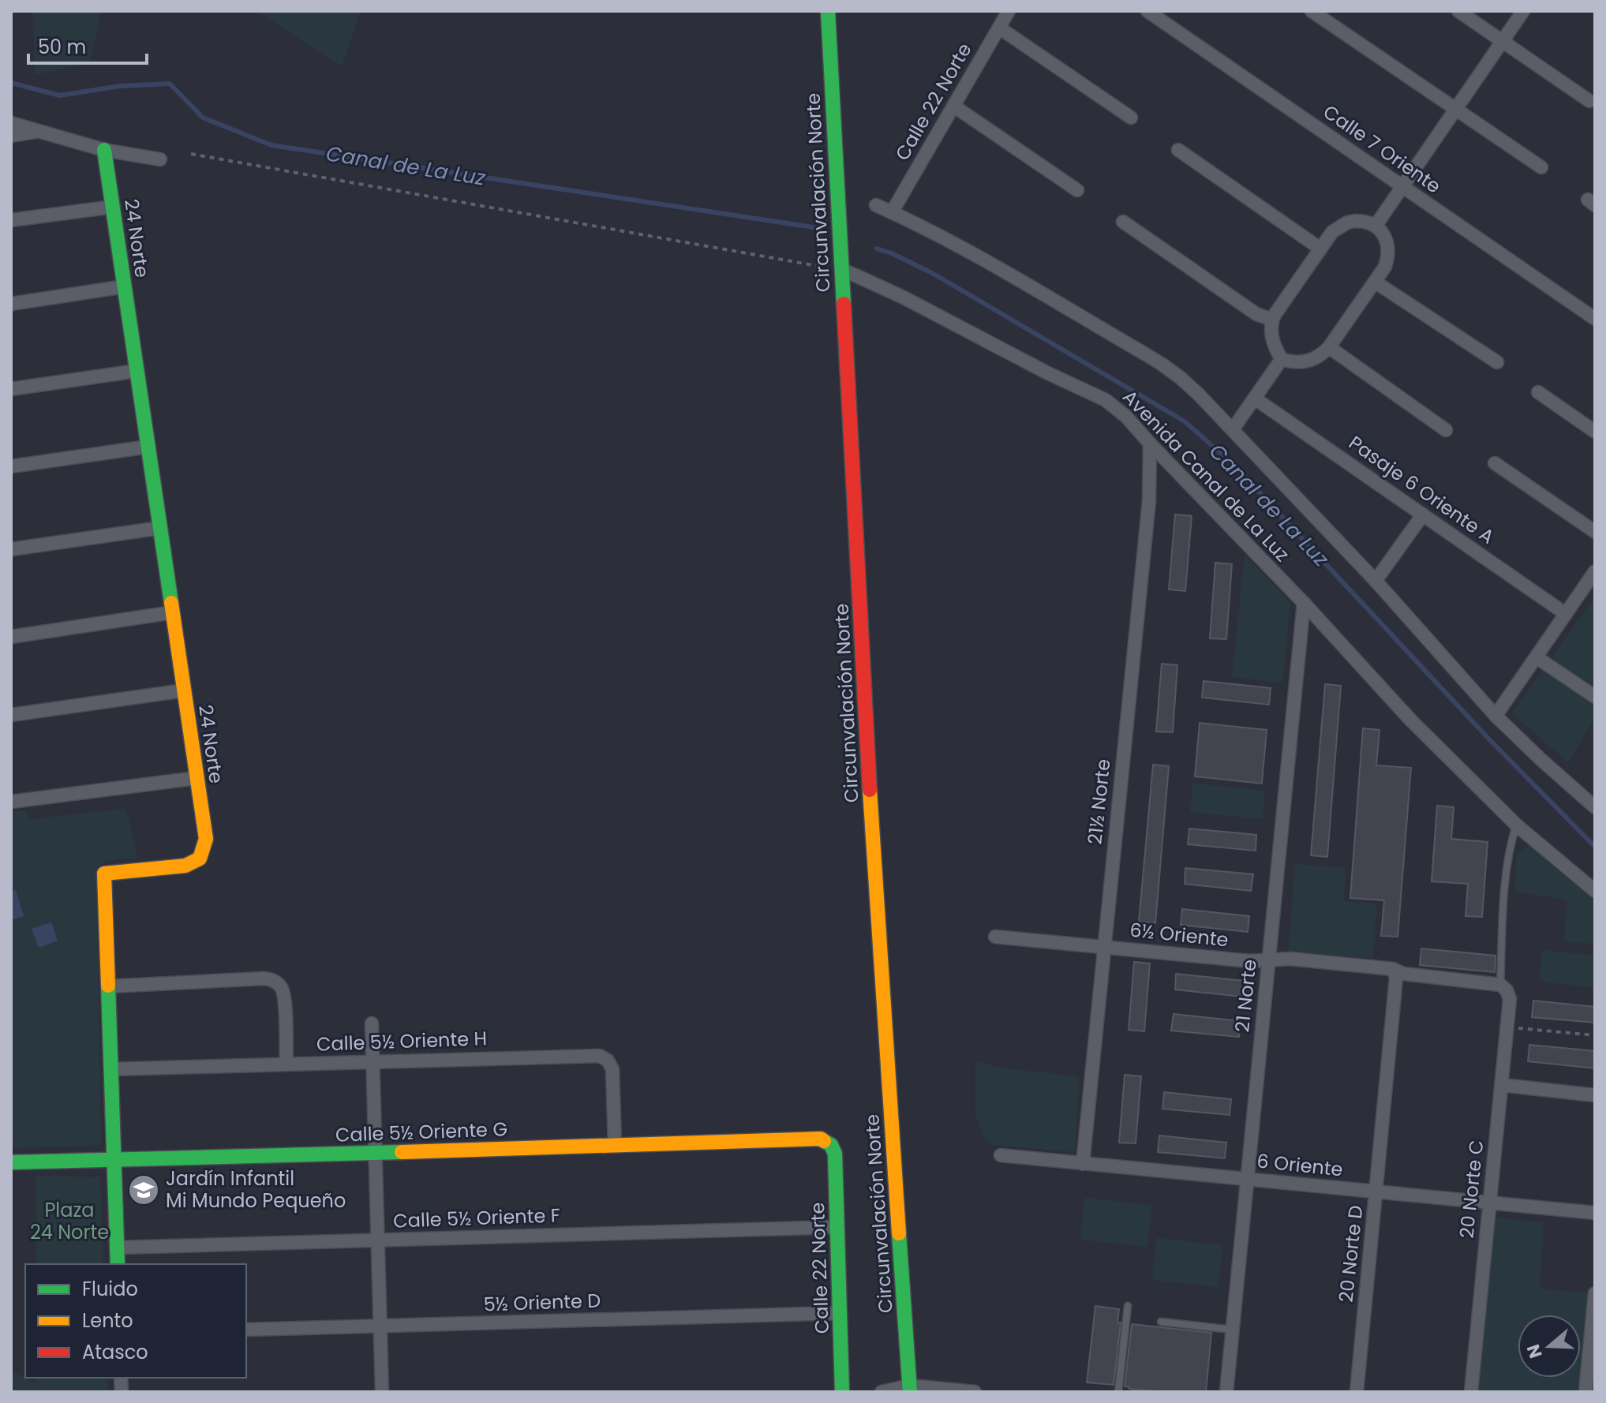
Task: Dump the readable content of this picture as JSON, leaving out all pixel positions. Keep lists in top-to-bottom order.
{
  "streets": {
    "street": [
      "Calle 22 Norte",
      "Calle 7 Oriente",
      "Circunvalación Norte",
      "24 Norte",
      "Avenida Canal de La Luz",
      "Pasaje 6 Oriente A",
      "21½ Norte",
      "6½ Oriente",
      "21 Norte",
      "Calle 5½ Oriente H",
      "Calle 5½ Oriente G",
      "6 Oriente",
      "20 Norte C",
      "Calle 5½ Oriente F",
      "20 Norte D",
      "5½ Oriente D"
    ]
  },
  "crossings": [
    ["Calle 22 Norte", "Calle 5½ Oriente G"],
    ["Calle 22 Norte", "Calle 5½ Oriente F"],
    ["Calle 22 Norte", "5½ Oriente D"],
    ["Circunvalación Norte", "Avenida Canal de La Luz"],
    ["24 Norte", "Calle 5½ Oriente H"],
    ["24 Norte", "Calle 5½ Oriente G"],
    ["24 Norte", "Calle 5½ Oriente F"],
    ["Avenida Canal de La Luz", "21½ Norte"],
    ["Avenida Canal de La Luz", "21 Norte"],
    ["21½ Norte", "6½ Oriente"],
    ["21½ Norte", "6 Oriente"],
    ["6½ Oriente", "21 Norte"],
    ["6½ Oriente", "20 Norte C"],
    ["6½ Oriente", "20 Norte D"],
    ["21 Norte", "6 Oriente"],
    ["Calle 5½ Oriente H", "Calle 5½ Oriente G"],
    ["6 Oriente", "20 Norte C"],
    ["6 Oriente", "20 Norte D"]
  ],
  "water": ["Canal de La Luz"],
  "parks": ["Plaza 24 Norte"],
  "places": {
    "school or university": ["Jardín Infantil Mi Mundo Pequeño"]
  },
  "legend": ["Fluido", "Lento", "Atasco"],
  "scale_bar": "50 m",
  "north": "left"
}
